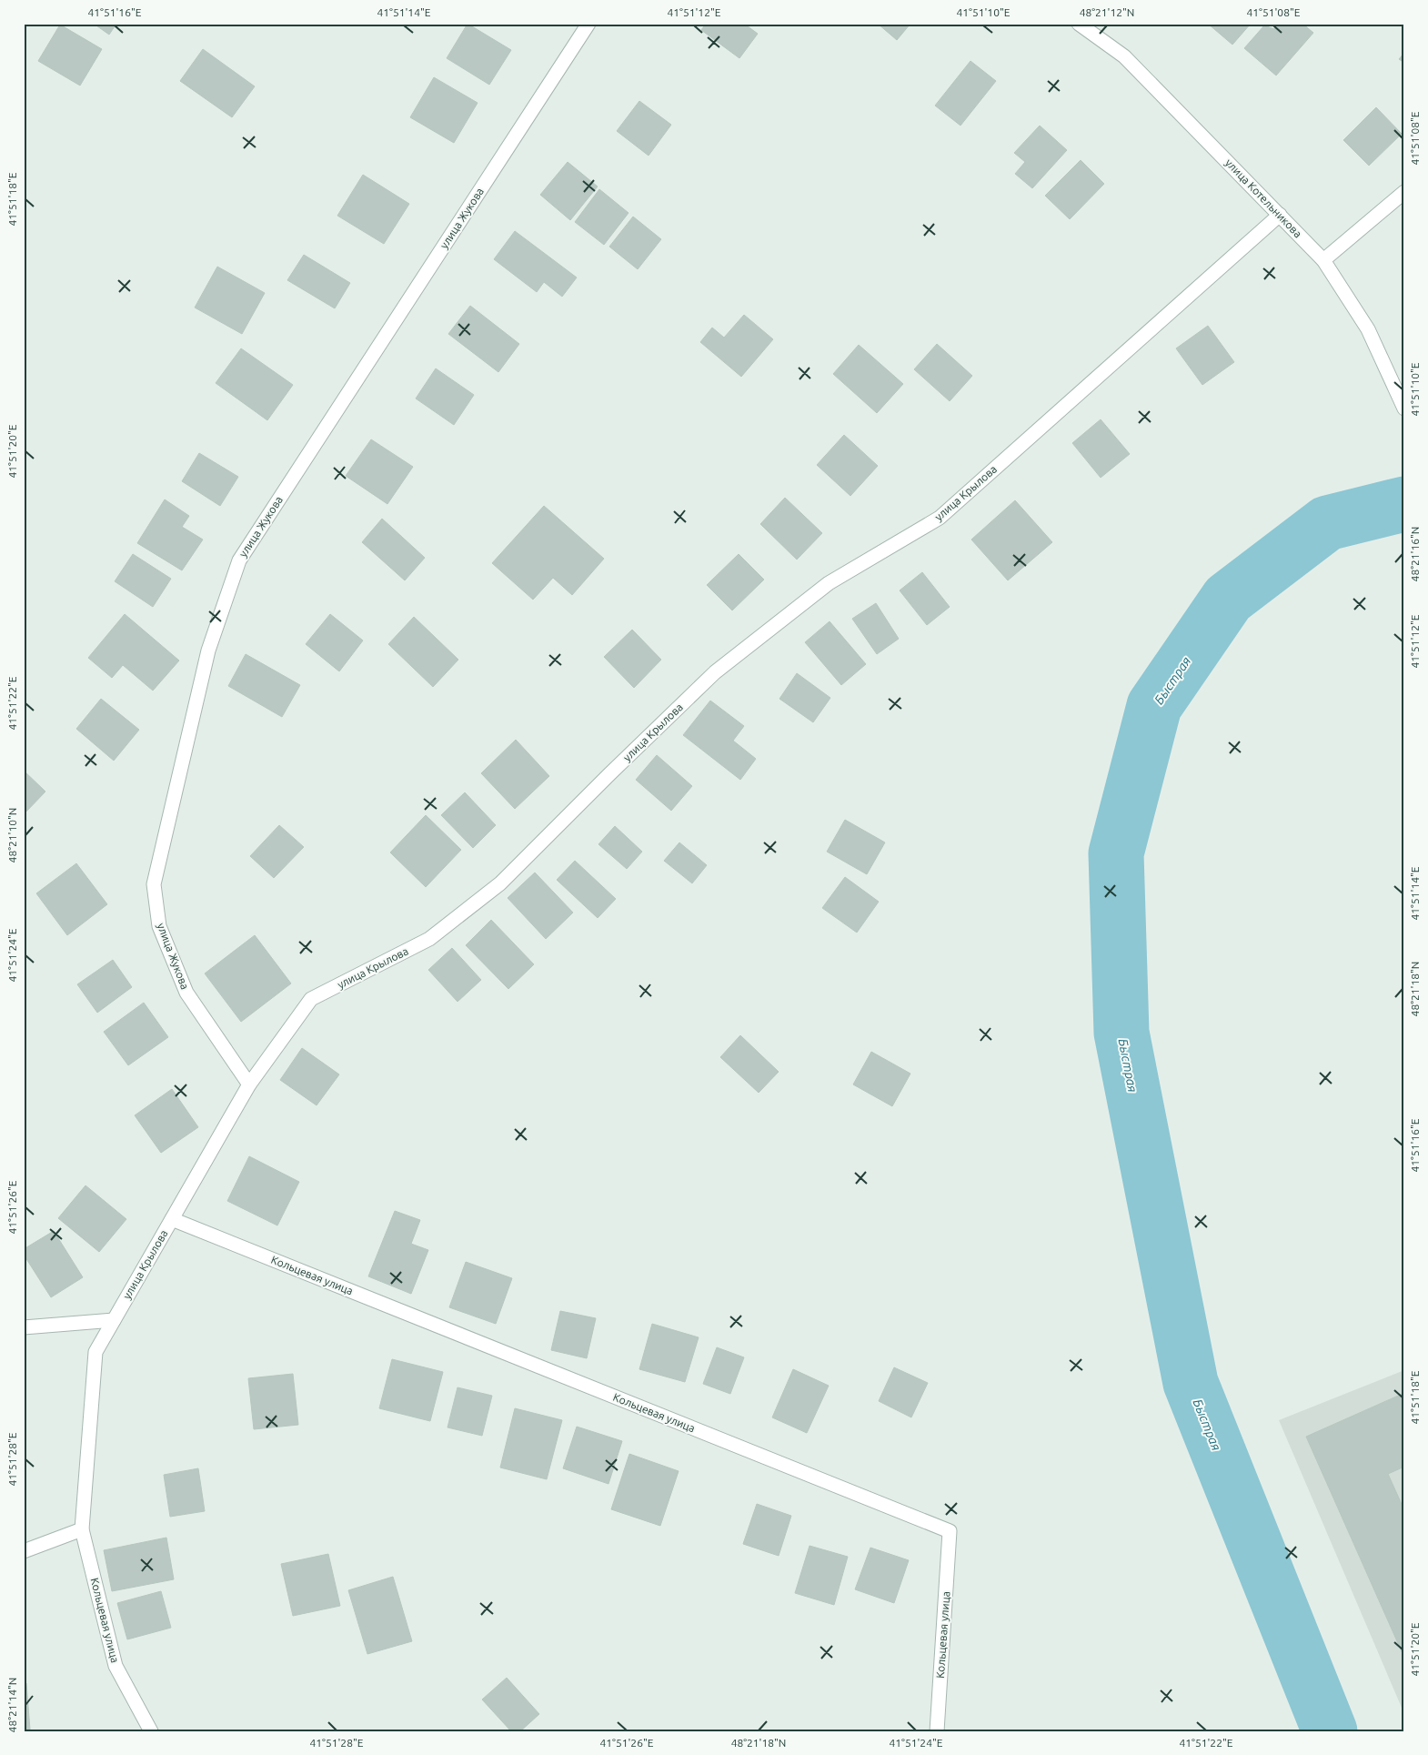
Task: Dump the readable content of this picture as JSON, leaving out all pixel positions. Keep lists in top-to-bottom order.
{
  "streets": {
    "street": [
      "улица Котельникова",
      "улица Жукова",
      "улица Крылова",
      "Кольцевая улица"
    ]
  },
  "crossings": [
    ["улица Котельникова", "улица Крылова"],
    ["улица Жукова", "улица Крылова"],
    ["улица Крылова", "Кольцевая улица"]
  ],
  "water": ["Быстрая"],
  "coordinates": [
    "41°51'16\"E",
    "41°51'14\"E",
    "41°51'12\"E",
    "41°51'10\"E",
    "48°21'12\"N",
    "41°51'08\"E",
    "41°51'18\"E",
    "41°51'20\"E",
    "48°21'16\"N",
    "41°51'22\"E",
    "48°21'10\"N",
    "41°51'24\"E",
    "48°21'18\"N",
    "41°51'26\"E",
    "41°51'28\"E",
    "48°21'14\"N"
  ]
}
